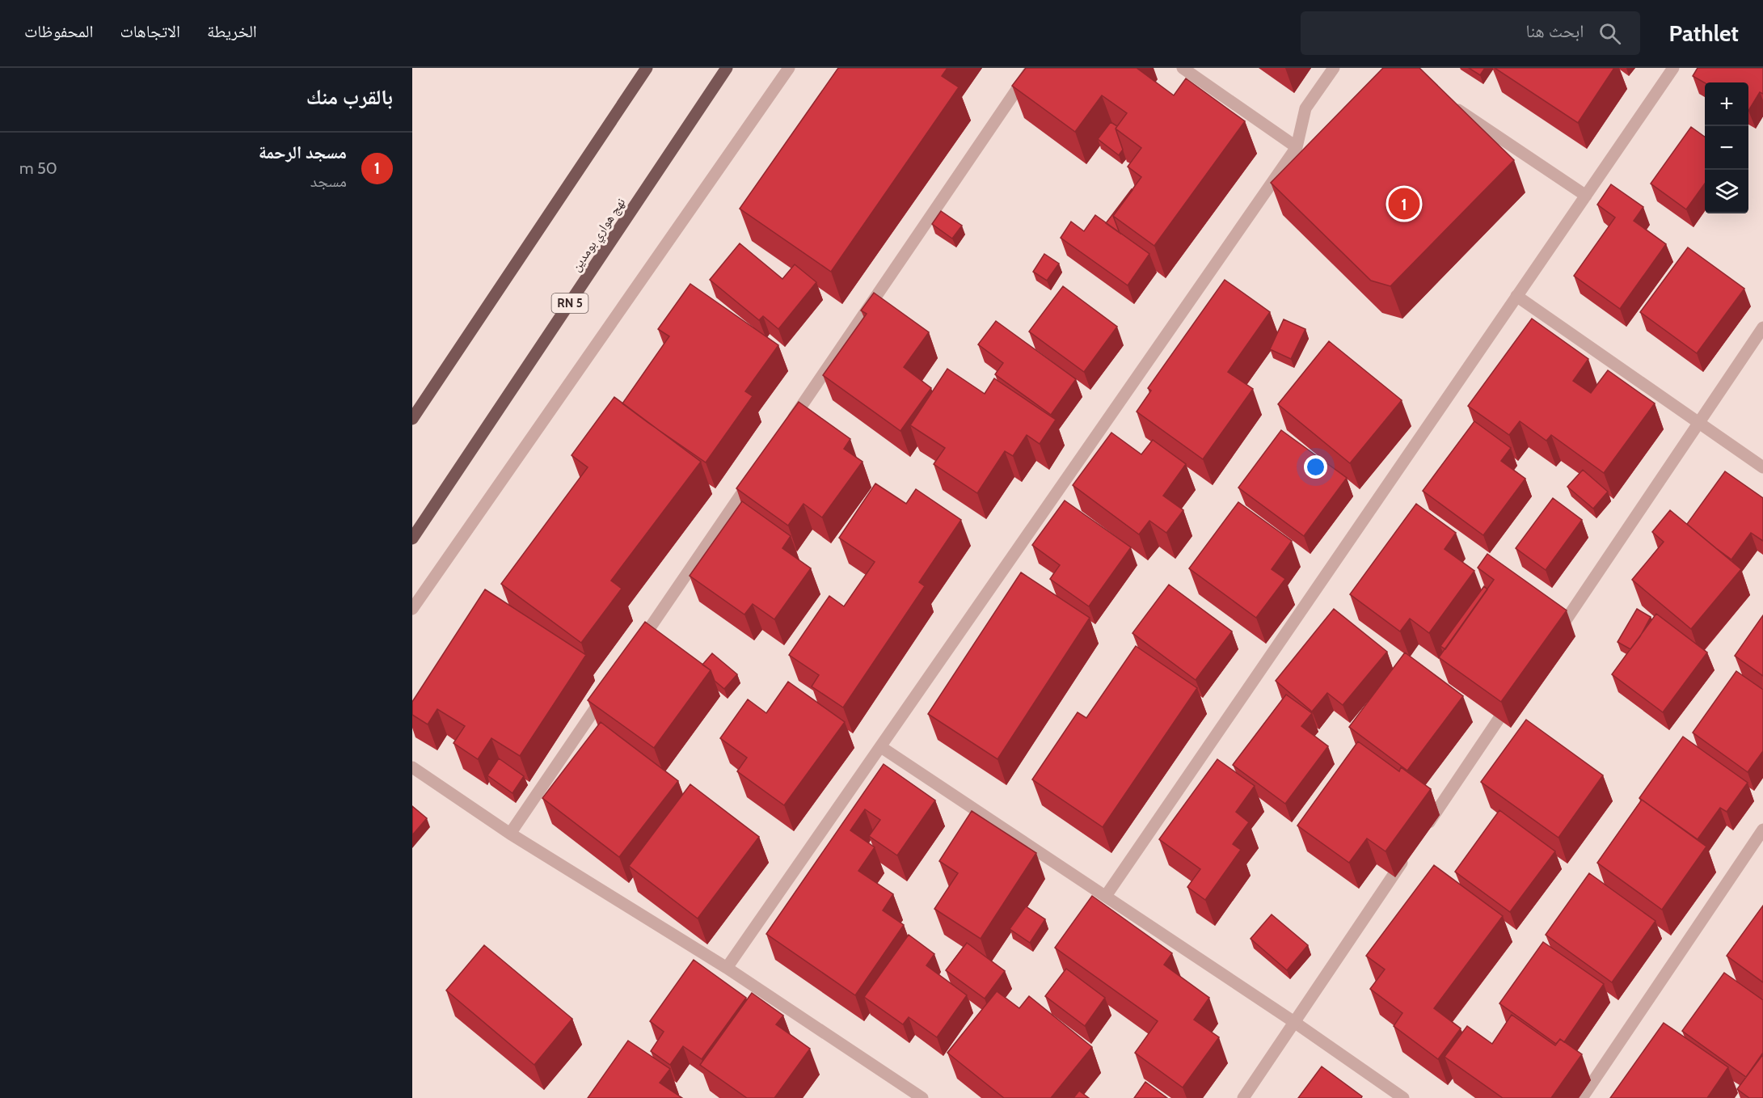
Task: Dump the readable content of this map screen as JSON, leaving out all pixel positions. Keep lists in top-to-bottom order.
{
  "streets": {
    "main road": ["نهج هواري بومدين", "RN 5"]
  },
  "page": {
    "header": "Pathlet",
    "search": "ابحث هنا",
    "nav": ["الخريطة", "الاتجاهات", "المحفوظات"],
    "heading": "بالقرب منك",
    "map_buttons": ["+", "−"],
    "list": [
      {
        "mark": "1",
        "name": "مسجد الرحمة",
        "note": "مسجد",
        "value": "50 m"
      }
    ],
    "pins": "1"
  }
}
